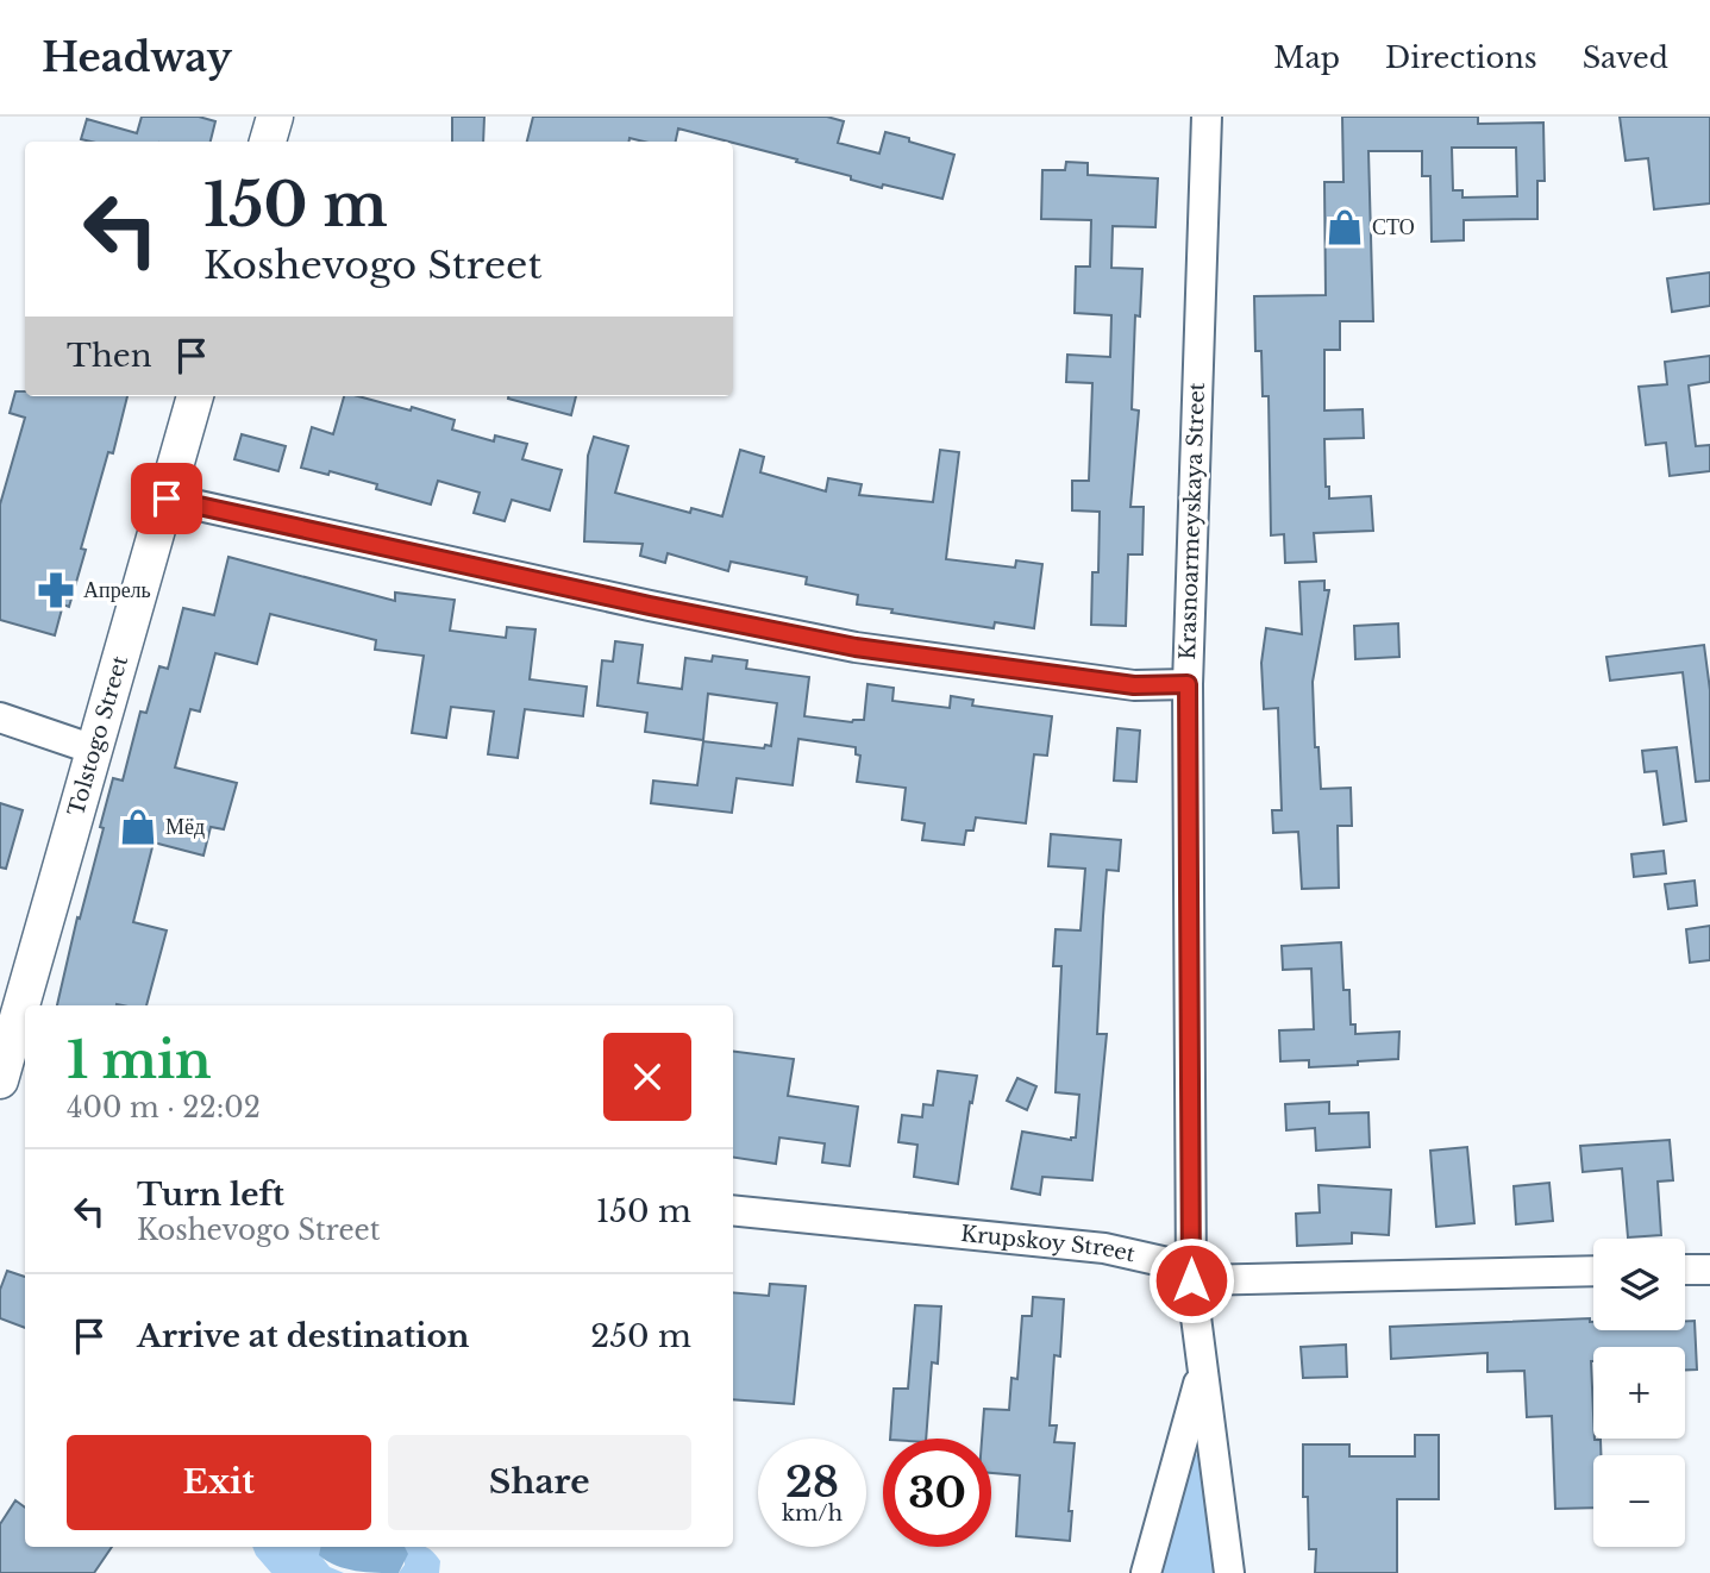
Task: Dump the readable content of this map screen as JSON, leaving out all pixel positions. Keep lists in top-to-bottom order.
{
  "streets": {
    "main road": ["Tolstogo Street"],
    "street": ["Krasnoarmeyskaya Street", "Krupskoy Street"]
  },
  "crossings": [
    ["Krasnoarmeyskaya Street", "Krupskoy Street"]
  ],
  "places": {
    "shop": ["СТО", "Мёд"],
    "pharmacy": ["Апрель"]
  },
  "page": {
    "header": "Headway",
    "nav": ["Map", "Directions", "Saved"],
    "turn": ["150 m", "Koshevogo Street"],
    "then": "Then",
    "heading": ["1 min", "400 m · 22:02"],
    "list": [
      {
        "name": "Turn left",
        "note": "Koshevogo Street",
        "value": "150 m"
      },
      {
        "name": "Arrive at destination",
        "value": "250 m"
      }
    ],
    "map_buttons": ["+", "−"],
    "buttons": ["Exit", "Share"],
    "speed": "28 km/h",
    "limit": "30"
  }
}
